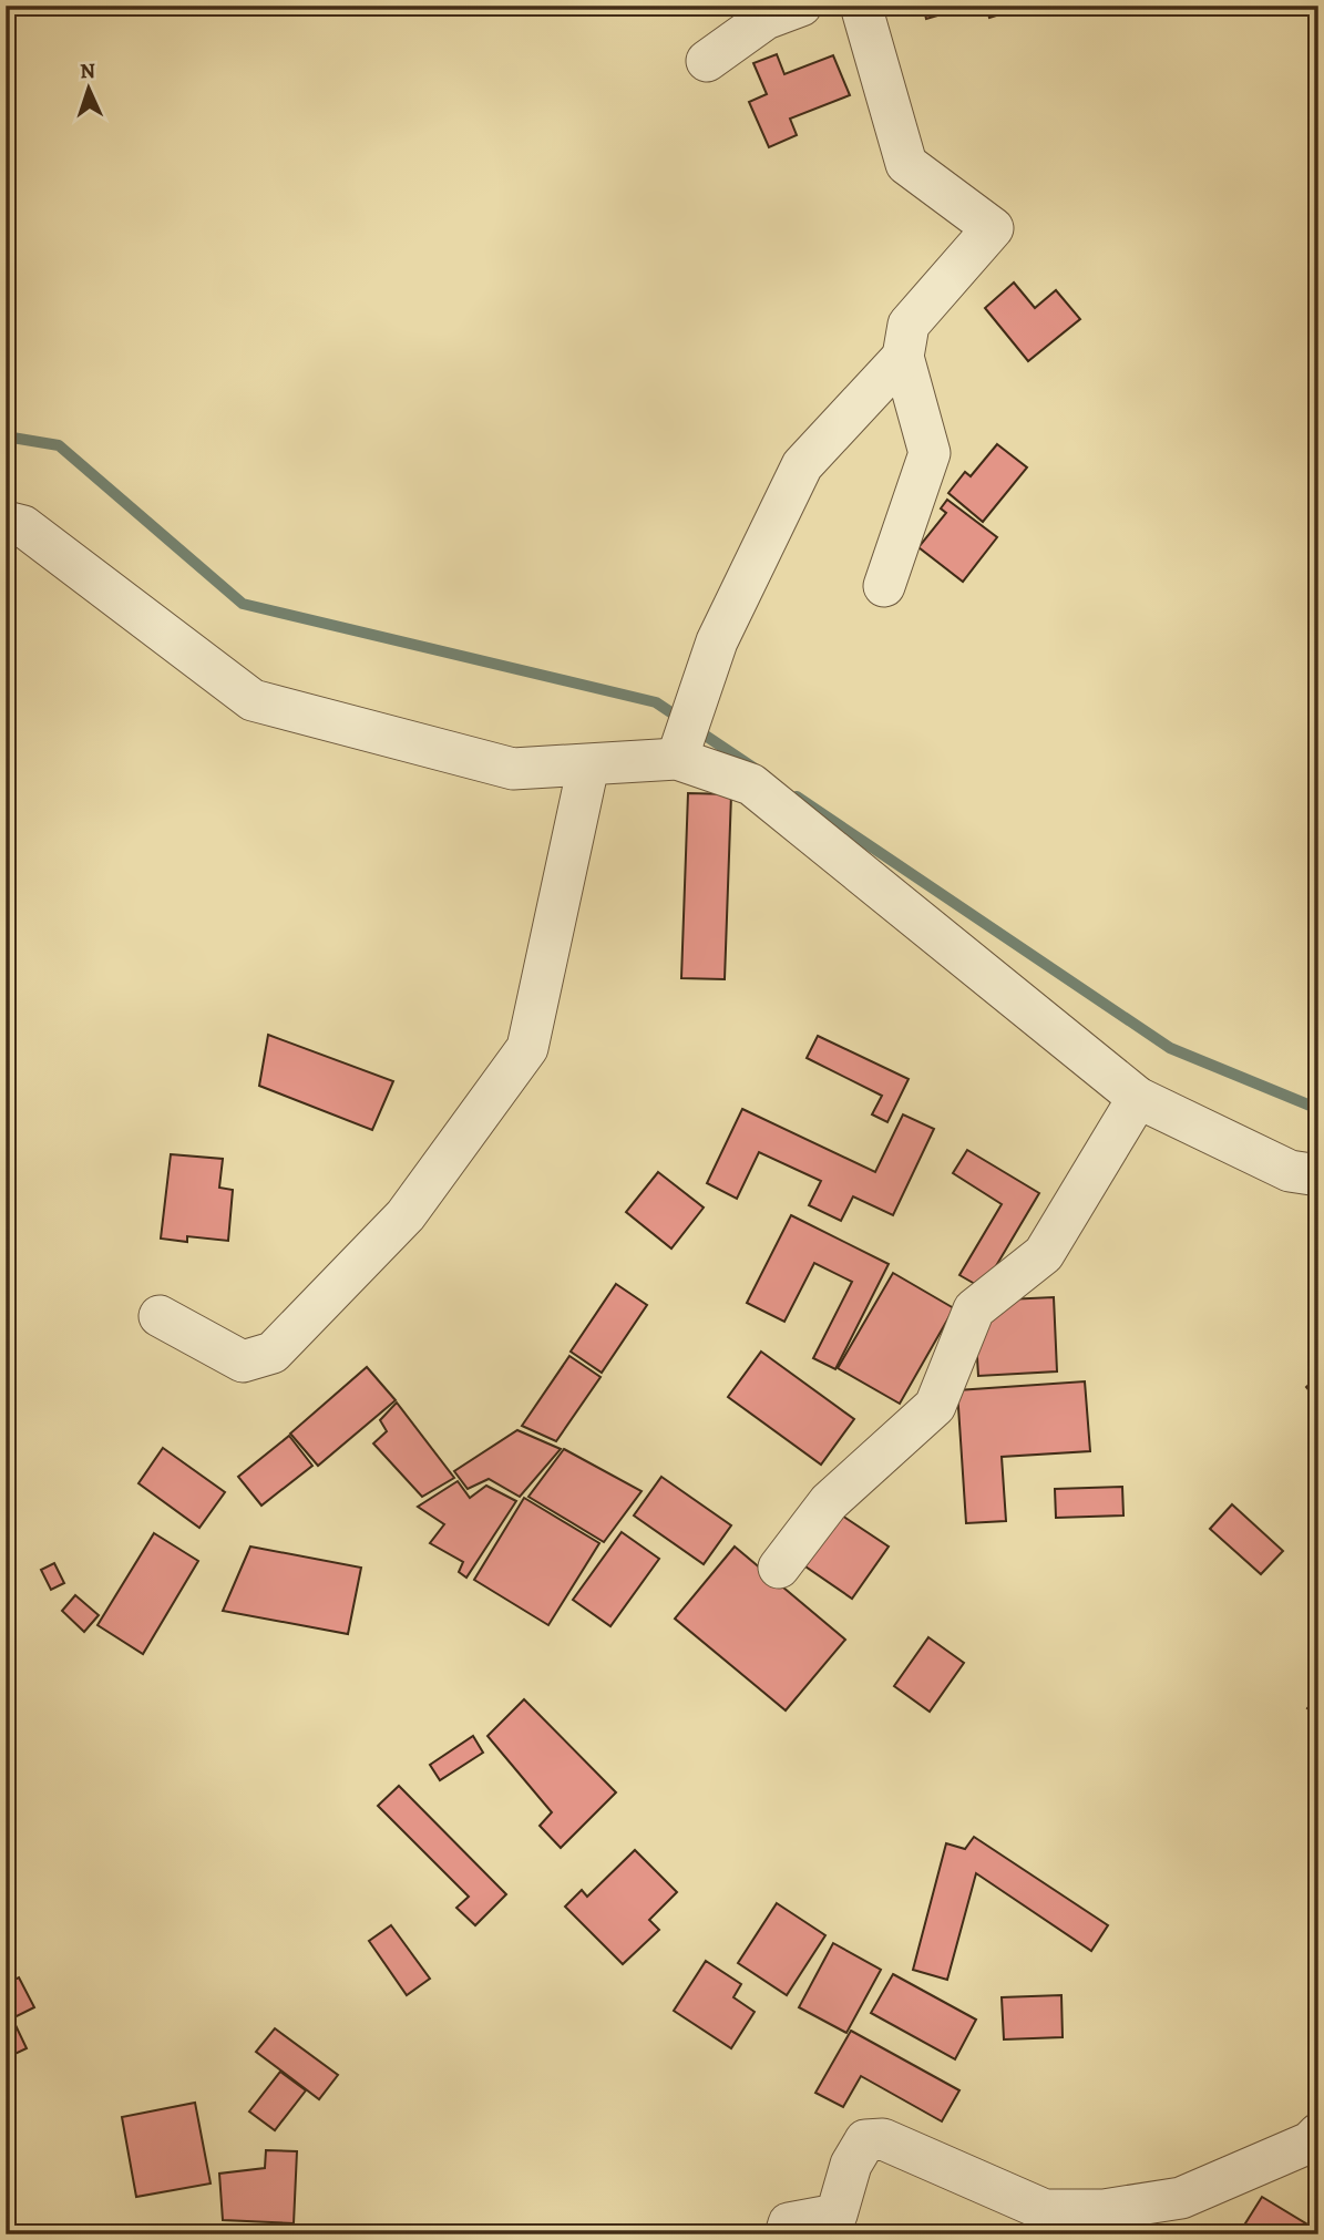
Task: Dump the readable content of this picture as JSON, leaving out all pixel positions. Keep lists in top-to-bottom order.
{
  "north": "top"
}
